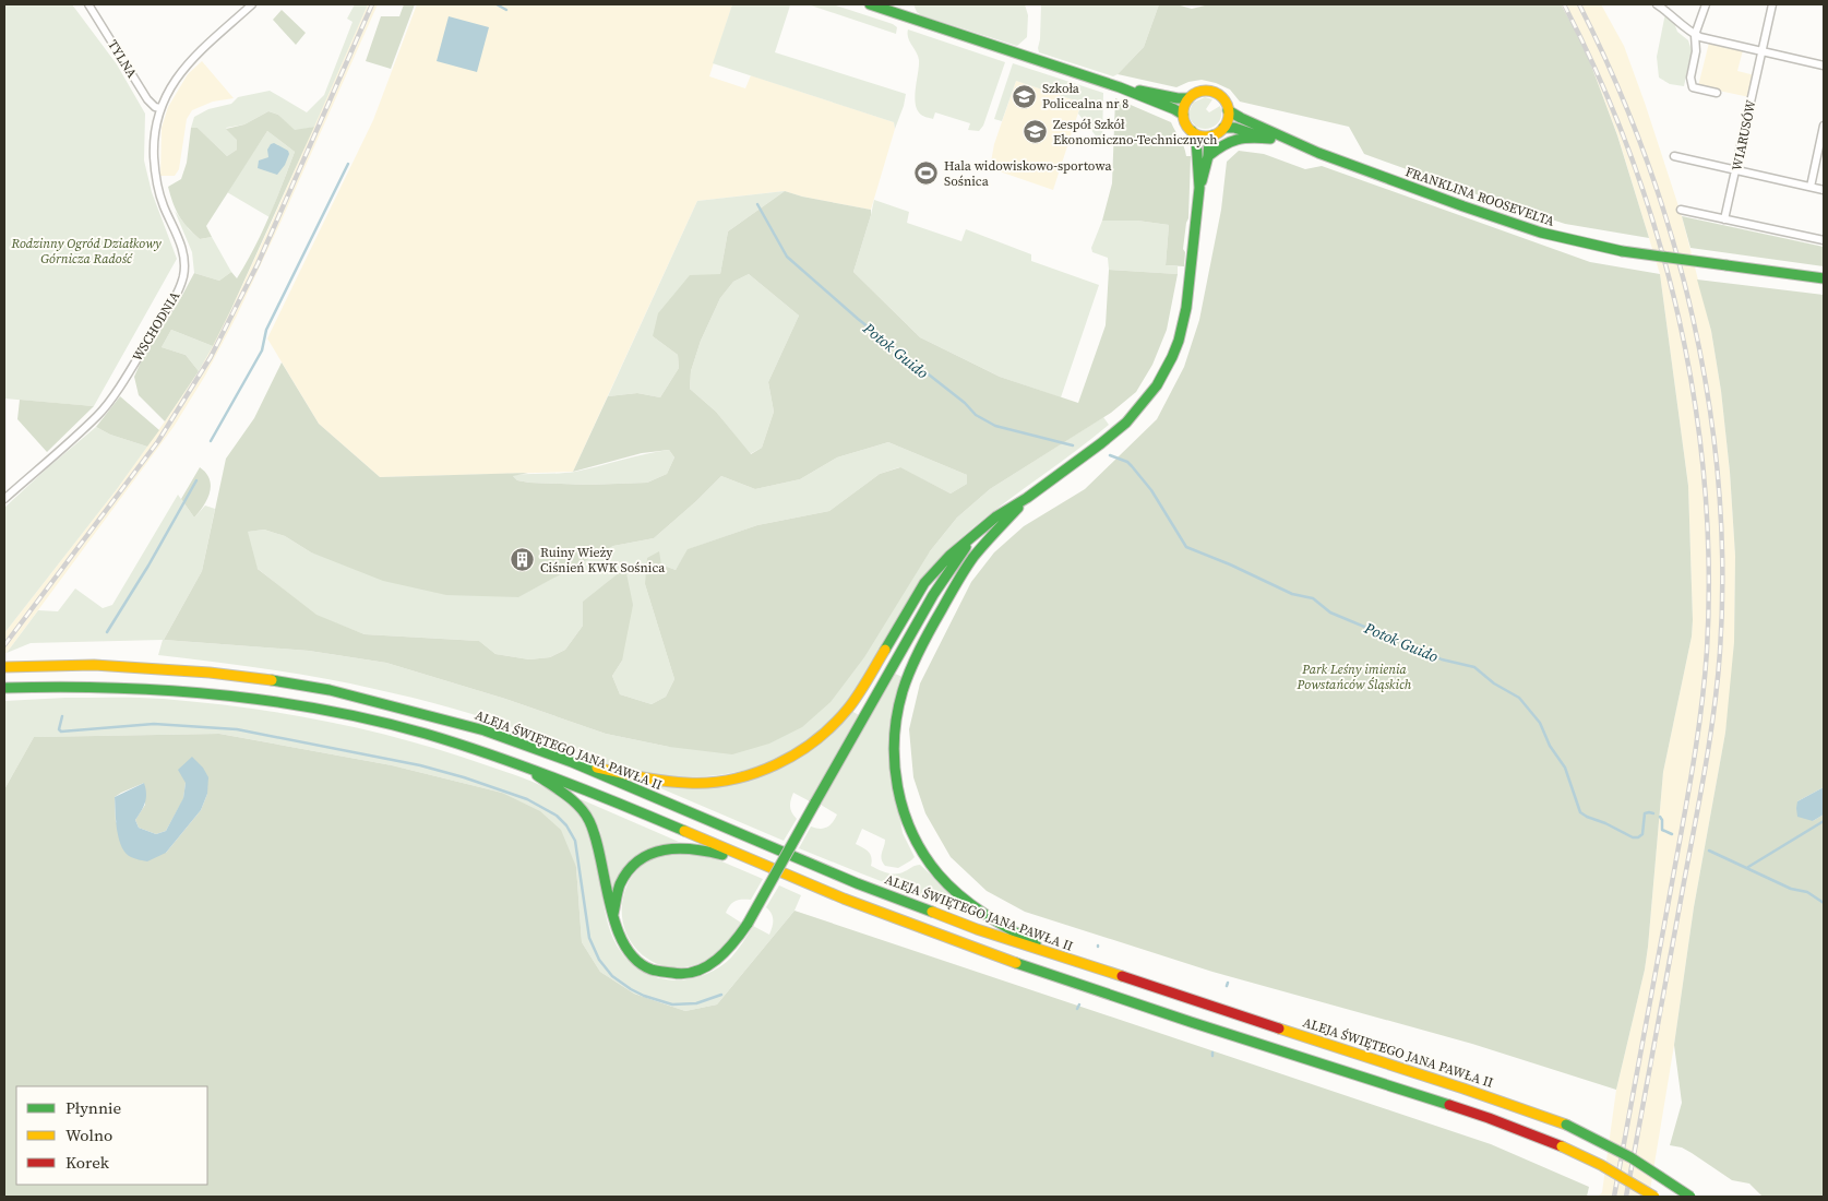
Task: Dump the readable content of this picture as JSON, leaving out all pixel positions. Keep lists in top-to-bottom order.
{
  "streets": {
    "main road": ["FRANKLINA ROOSEVELTA", "ALEJA ŚWIĘTEGO JANA PAWŁA II"],
    "street": ["TYLNA", "WIARUSÓW", "WSCHODNIA"]
  },
  "crossings": [
    ["TYLNA", "WSCHODNIA"]
  ],
  "water": ["Potok Guido"],
  "parks": ["Rodzinny Ogród Działkowy Górnicza Radość", "Park Leśny imienia Powstańców Śląskich"],
  "places": {
    "school or university": ["Szkoła Policealna nr 8", "Zespół Szkół Ekonomiczno-Technicznych"],
    "sports": ["Hala widowiskowo-sportowa Sośnica"],
    "building": ["Ruiny Wieży Ciśnień KWK Sośnica"]
  },
  "legend": ["Płynnie", "Wolno", "Korek"]
}
